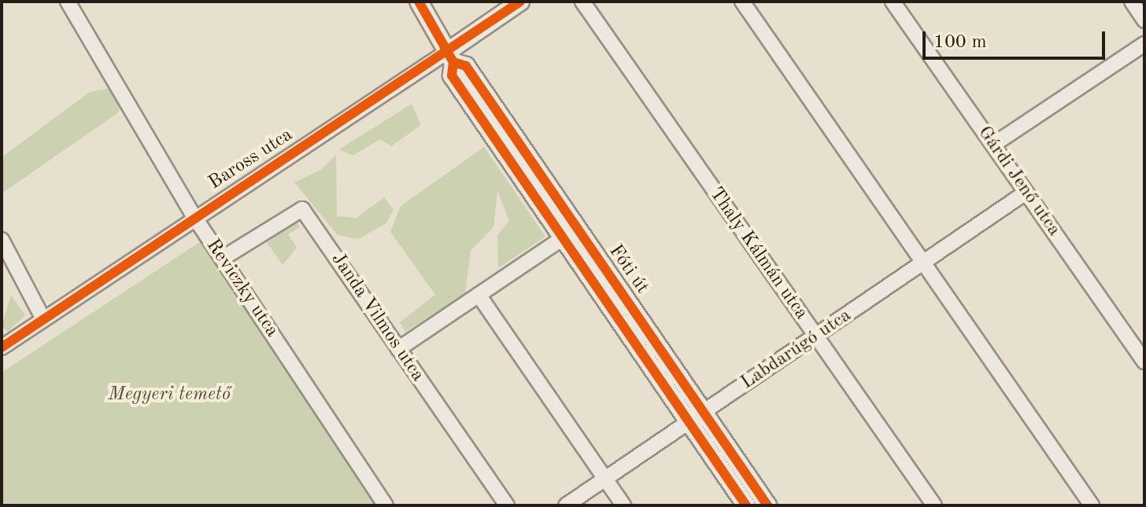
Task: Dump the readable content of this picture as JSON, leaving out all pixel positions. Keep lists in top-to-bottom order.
{
  "streets": {
    "street": [
      "Baross utca",
      "Gárdi Jenő utca",
      "Thaly Kálmán utca",
      "Fóti út",
      "Reviczky utca",
      "Janda Vilmos utca",
      "Labdarúgó utca"
    ]
  },
  "crossings": [
    ["Baross utca", "Fóti út"],
    ["Baross utca", "Reviczky utca"],
    ["Gárdi Jenő utca", "Labdarúgó utca"],
    ["Thaly Kálmán utca", "Labdarúgó utca"],
    ["Fóti út", "Labdarúgó utca"],
    ["Reviczky utca", "Janda Vilmos utca"]
  ],
  "parks": ["Megyeri temető"],
  "scale_bar": "100 m"
}
